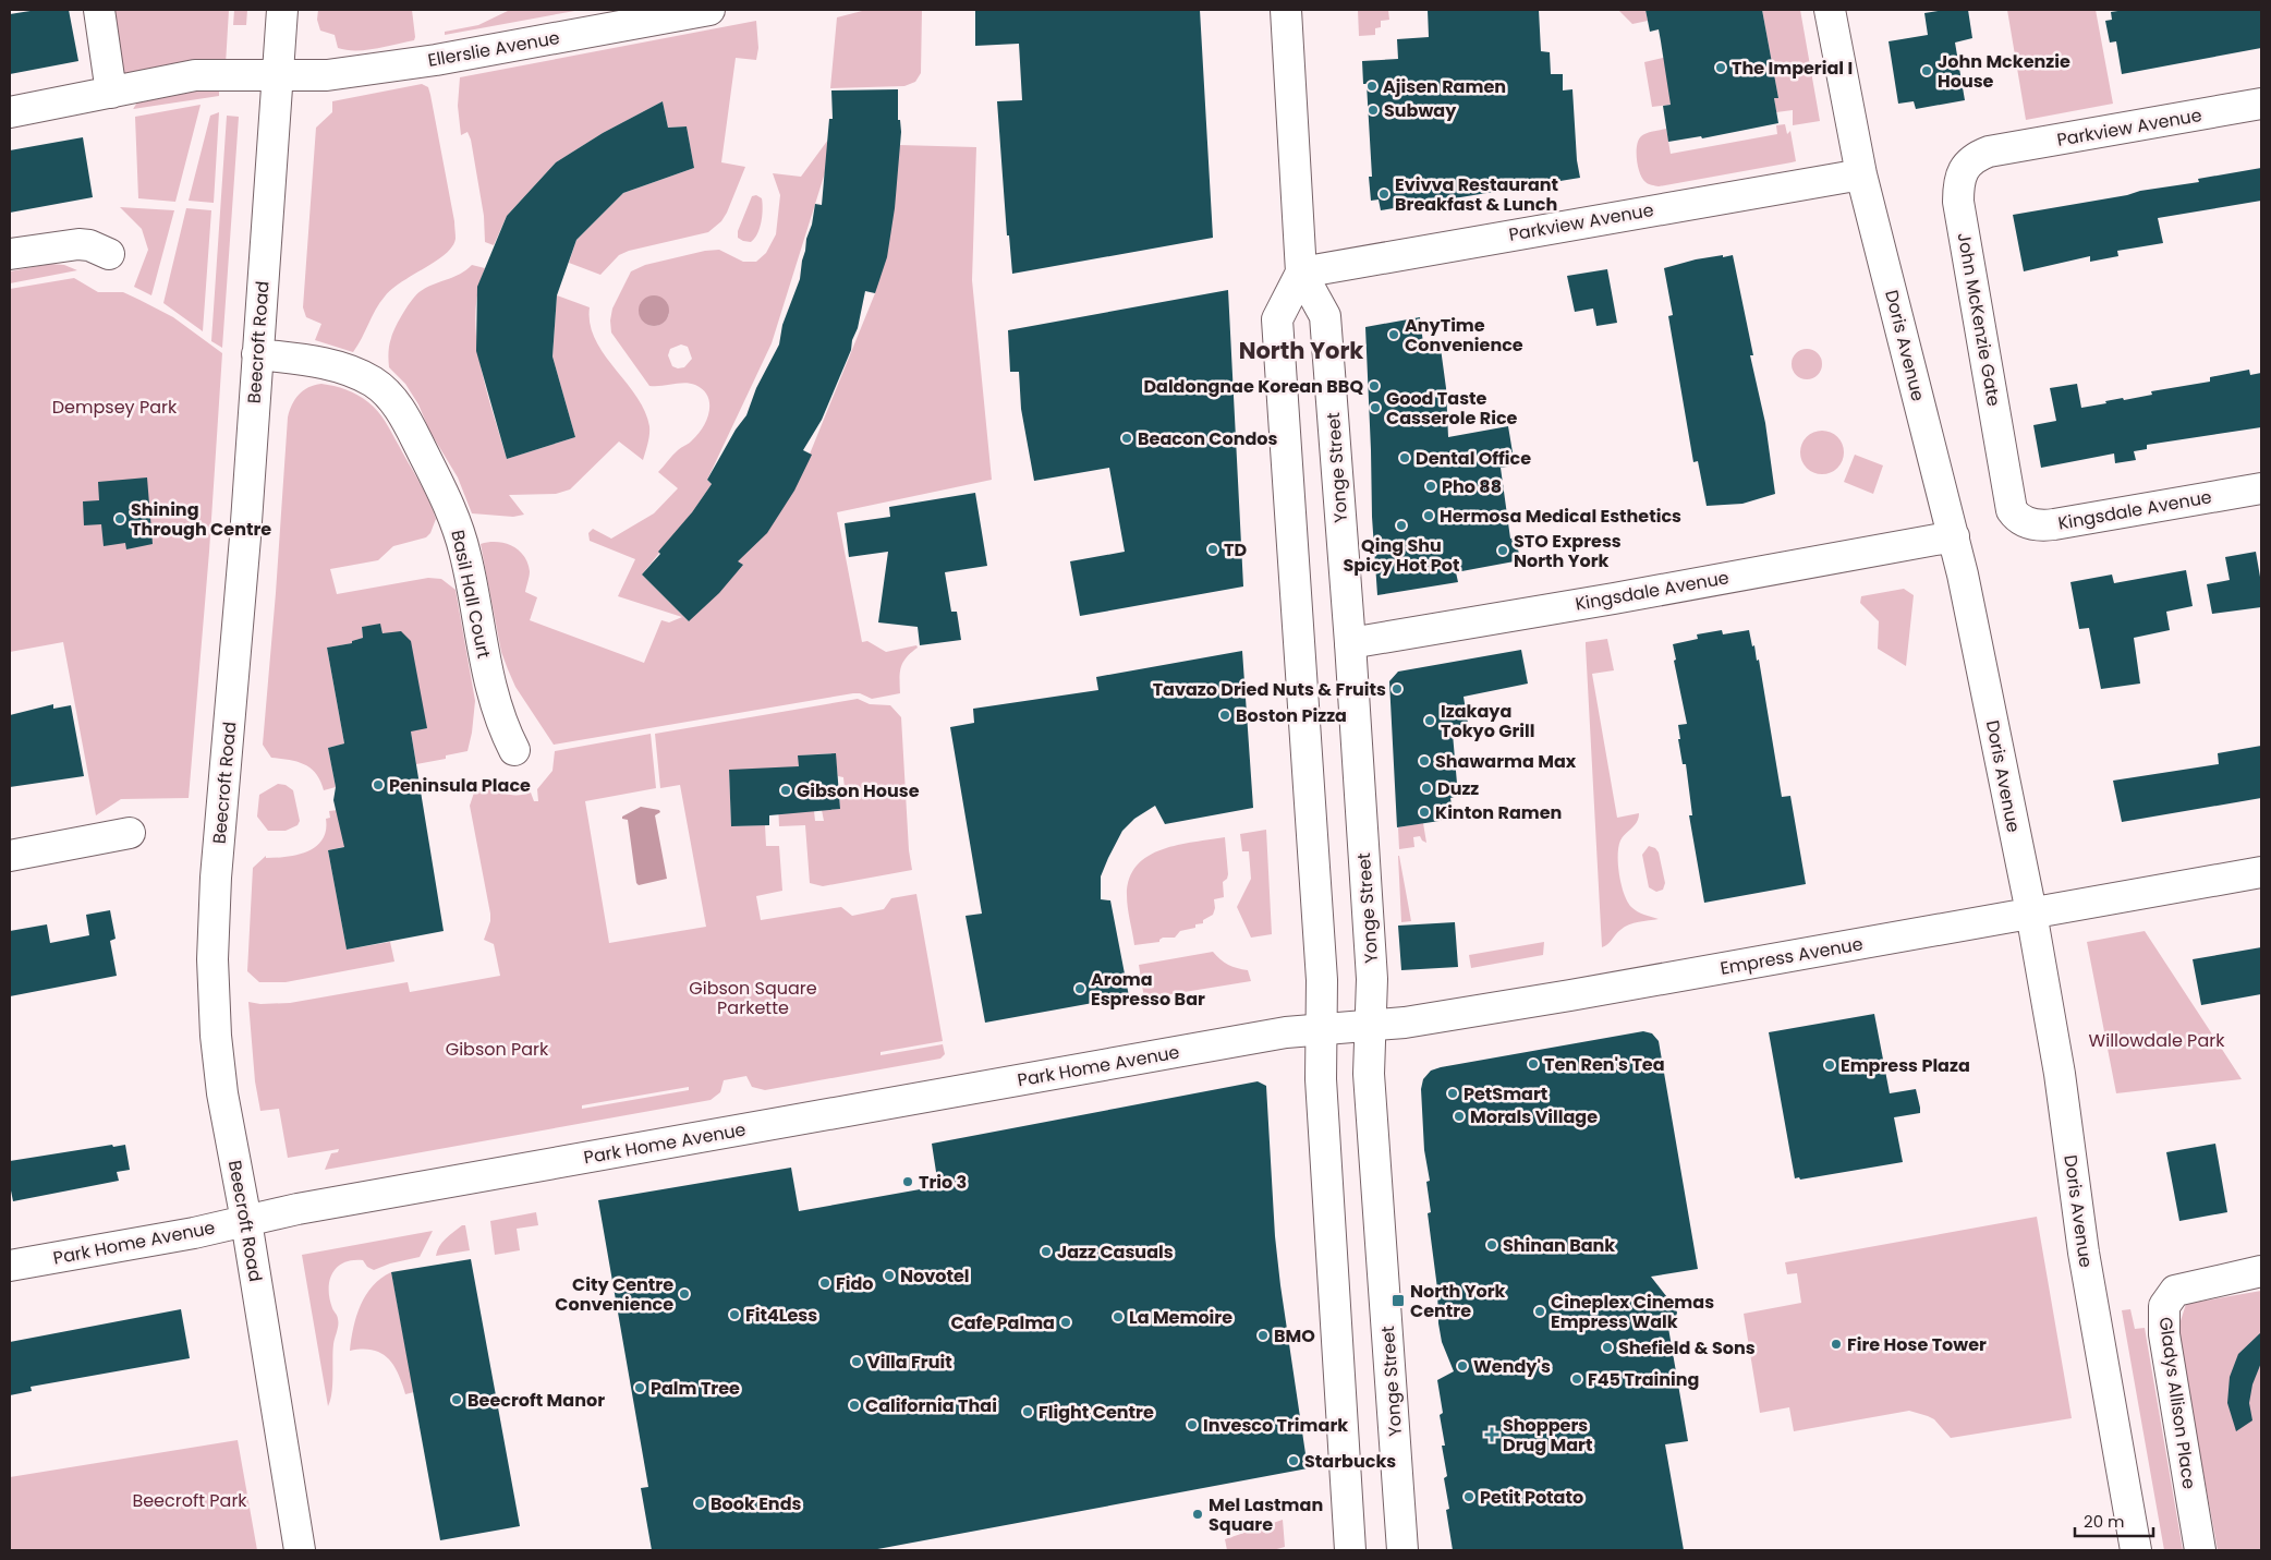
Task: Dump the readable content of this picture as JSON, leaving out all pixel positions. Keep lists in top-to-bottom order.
{
  "streets": {
    "street": [
      "Ellerslie Avenue",
      "Parkview Avenue",
      "John McKenzie Gate",
      "Beecroft Road",
      "Doris Avenue",
      "Yonge Street",
      "Kingsdale Avenue",
      "Basil Hall Court",
      "Empress Avenue",
      "Park Home Avenue",
      "Gladys Allison Place"
    ]
  },
  "crossings": [
    ["Ellerslie Avenue", "Beecroft Road"],
    ["Parkview Avenue", "John McKenzie Gate"],
    ["Parkview Avenue", "Doris Avenue"],
    ["Parkview Avenue", "Yonge Street"],
    ["John McKenzie Gate", "Kingsdale Avenue"],
    ["Beecroft Road", "Basil Hall Court"],
    ["Beecroft Road", "Park Home Avenue"],
    ["Doris Avenue", "Kingsdale Avenue"],
    ["Doris Avenue", "Empress Avenue"],
    ["Yonge Street", "Kingsdale Avenue"],
    ["Yonge Street", "Empress Avenue"],
    ["Empress Avenue", "Park Home Avenue"]
  ],
  "districts": ["North York"],
  "parks": [
    "Dempsey Park",
    "Gibson Square Parkette",
    "Willowdale Park",
    "Gibson Park",
    "Beecroft Park"
  ],
  "places": {
    "other": [
      "The Imperial I",
      "John Mckenzie House",
      "Ajisen Ramen",
      "Subway",
      "Evivva Restaurant Breakfast & Lunch",
      "AnyTime Convenience",
      "Daldongnae Korean BBQ",
      "Good Taste Casserole Rice",
      "Beacon Condos",
      "Dental Office",
      "Pho 88",
      "Hermosa Medical Esthetics",
      "Shining Through Centre",
      "Qing Shu Spicy Hot Pot",
      "TD",
      "STO Express North York",
      "Tavazo Dried Nuts & Fruits",
      "Boston Pizza",
      "Izakaya Tokyo Grill",
      "Shawarma Max",
      "Peninsula Place",
      "Duzz",
      "Gibson House",
      "Kinton Ramen",
      "Aroma Espresso Bar",
      "Ten Ren's Tea",
      "Empress Plaza",
      "PetSmart",
      "Morals Village",
      "Trio 3",
      "Shinan Bank",
      "Jazz Casuals",
      "Novotel",
      "Fido",
      "City Centre Convenience",
      "Cineplex Cinemas Empress Walk",
      "Fit4Less",
      "La Memoire",
      "Cafe Palma",
      "BMO",
      "Fire Hose Tower",
      "Shefield & Sons",
      "Villa Fruit",
      "Wendy's",
      "F45 Training",
      "Palm Tree",
      "Beecroft Manor",
      "California Thai",
      "Flight Centre",
      "Invesco Trimark",
      "Starbucks",
      "Petit Potato",
      "Book Ends",
      "Mel Lastman Square"
    ],
    "transit": ["North York Centre"],
    "health": ["Shoppers Drug Mart"]
  },
  "scale_bar": "20 m"
}
